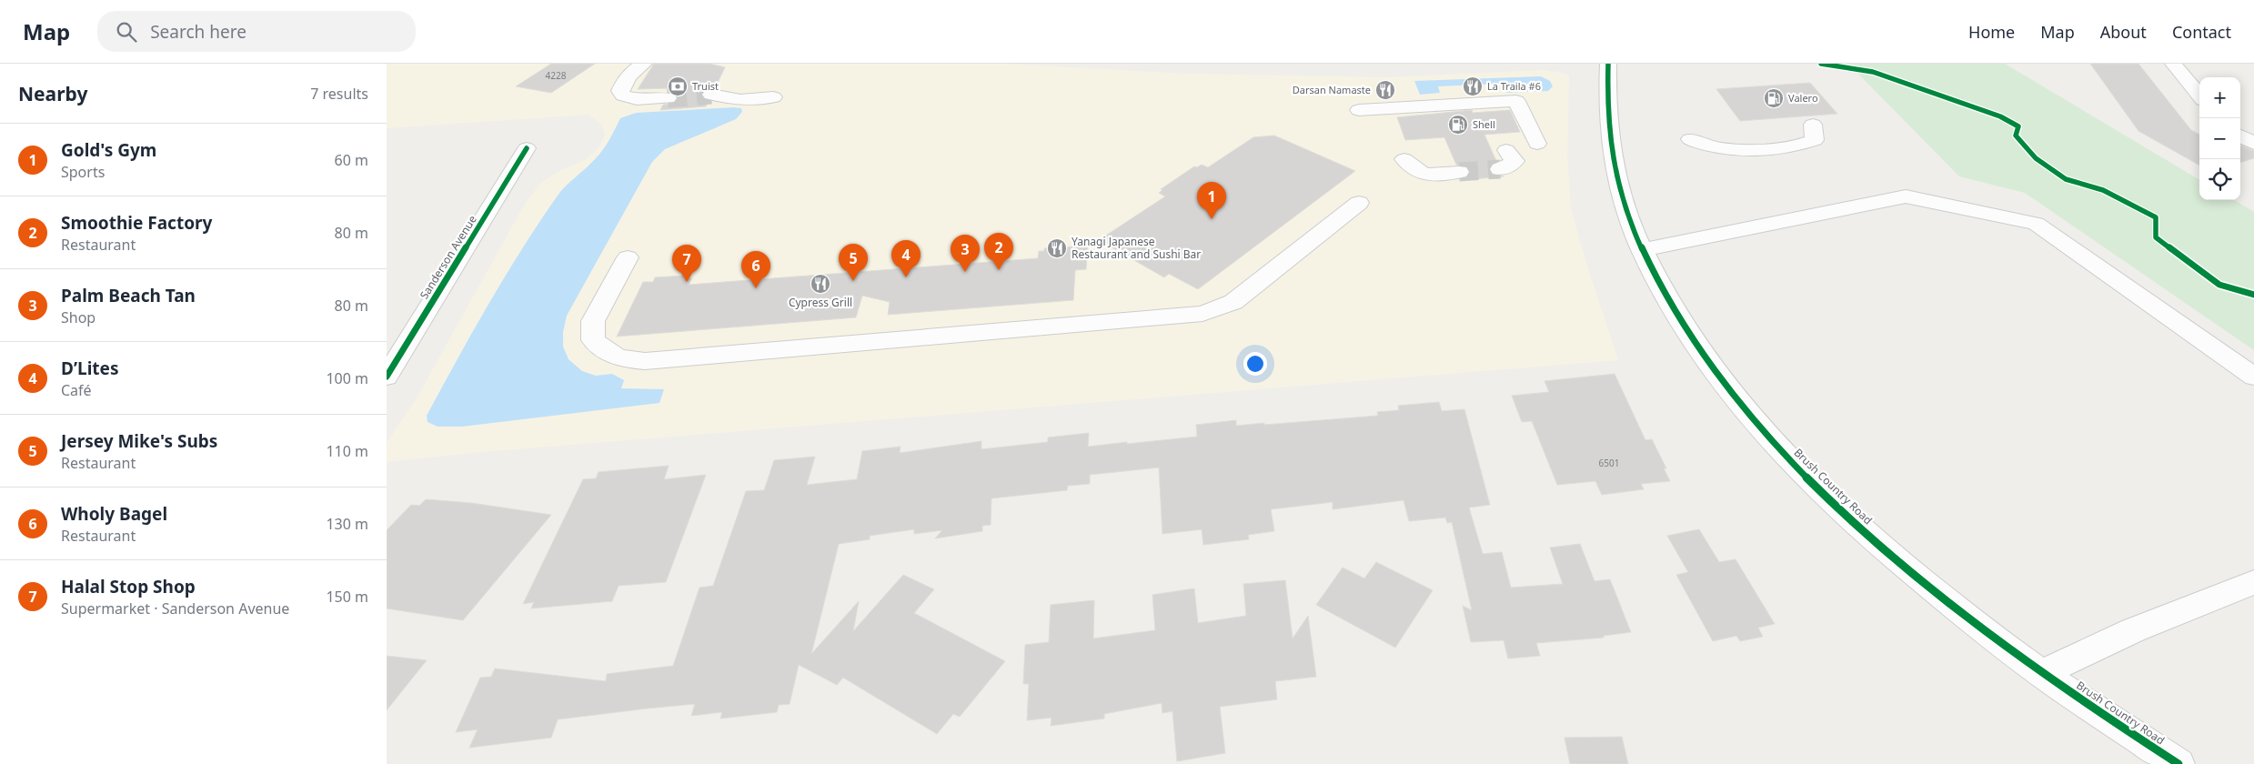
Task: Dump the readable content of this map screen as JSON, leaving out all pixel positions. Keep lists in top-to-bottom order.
{
  "streets": {
    "street": ["Sanderson Avenue", "Brush Country Road"]
  },
  "places": {
    "bank": ["Truist"],
    "restaurant": [
      "La Traila #6",
      "Darsan Namaste",
      "Yanagi Japanese Restaurant and Sushi Bar",
      "Cypress Grill"
    ],
    "fuel station": ["Valero", "Shell"]
  },
  "house_numbers": ["4228", "6501"],
  "page": {
    "header": "Map",
    "search": "Search here",
    "nav": [
      "Home",
      "Map",
      "About",
      "Contact"
    ],
    "heading": ["Nearby", "7 results"],
    "map_buttons": ["+", "−"],
    "list": [
      {
        "mark": "1",
        "name": "Gold's Gym",
        "note": "Sports",
        "value": "60 m"
      },
      {
        "mark": "2",
        "name": "Smoothie Factory",
        "note": "Restaurant",
        "value": "80 m"
      },
      {
        "mark": "3",
        "name": "Palm Beach Tan",
        "note": "Shop",
        "value": "80 m"
      },
      {
        "mark": "4",
        "name": "D’Lites",
        "note": "Café",
        "value": "100 m"
      },
      {
        "mark": "5",
        "name": "Jersey Mike's Subs",
        "note": "Restaurant",
        "value": "110 m"
      },
      {
        "mark": "6",
        "name": "Wholy Bagel",
        "note": "Restaurant",
        "value": "130 m"
      },
      {
        "mark": "7",
        "name": "Halal Stop Shop",
        "note": "Supermarket · Sanderson Avenue",
        "value": "150 m"
      }
    ],
    "pins": [
      "1",
      "2",
      "3",
      "4",
      "5",
      "7",
      "6"
    ]
  }
}
